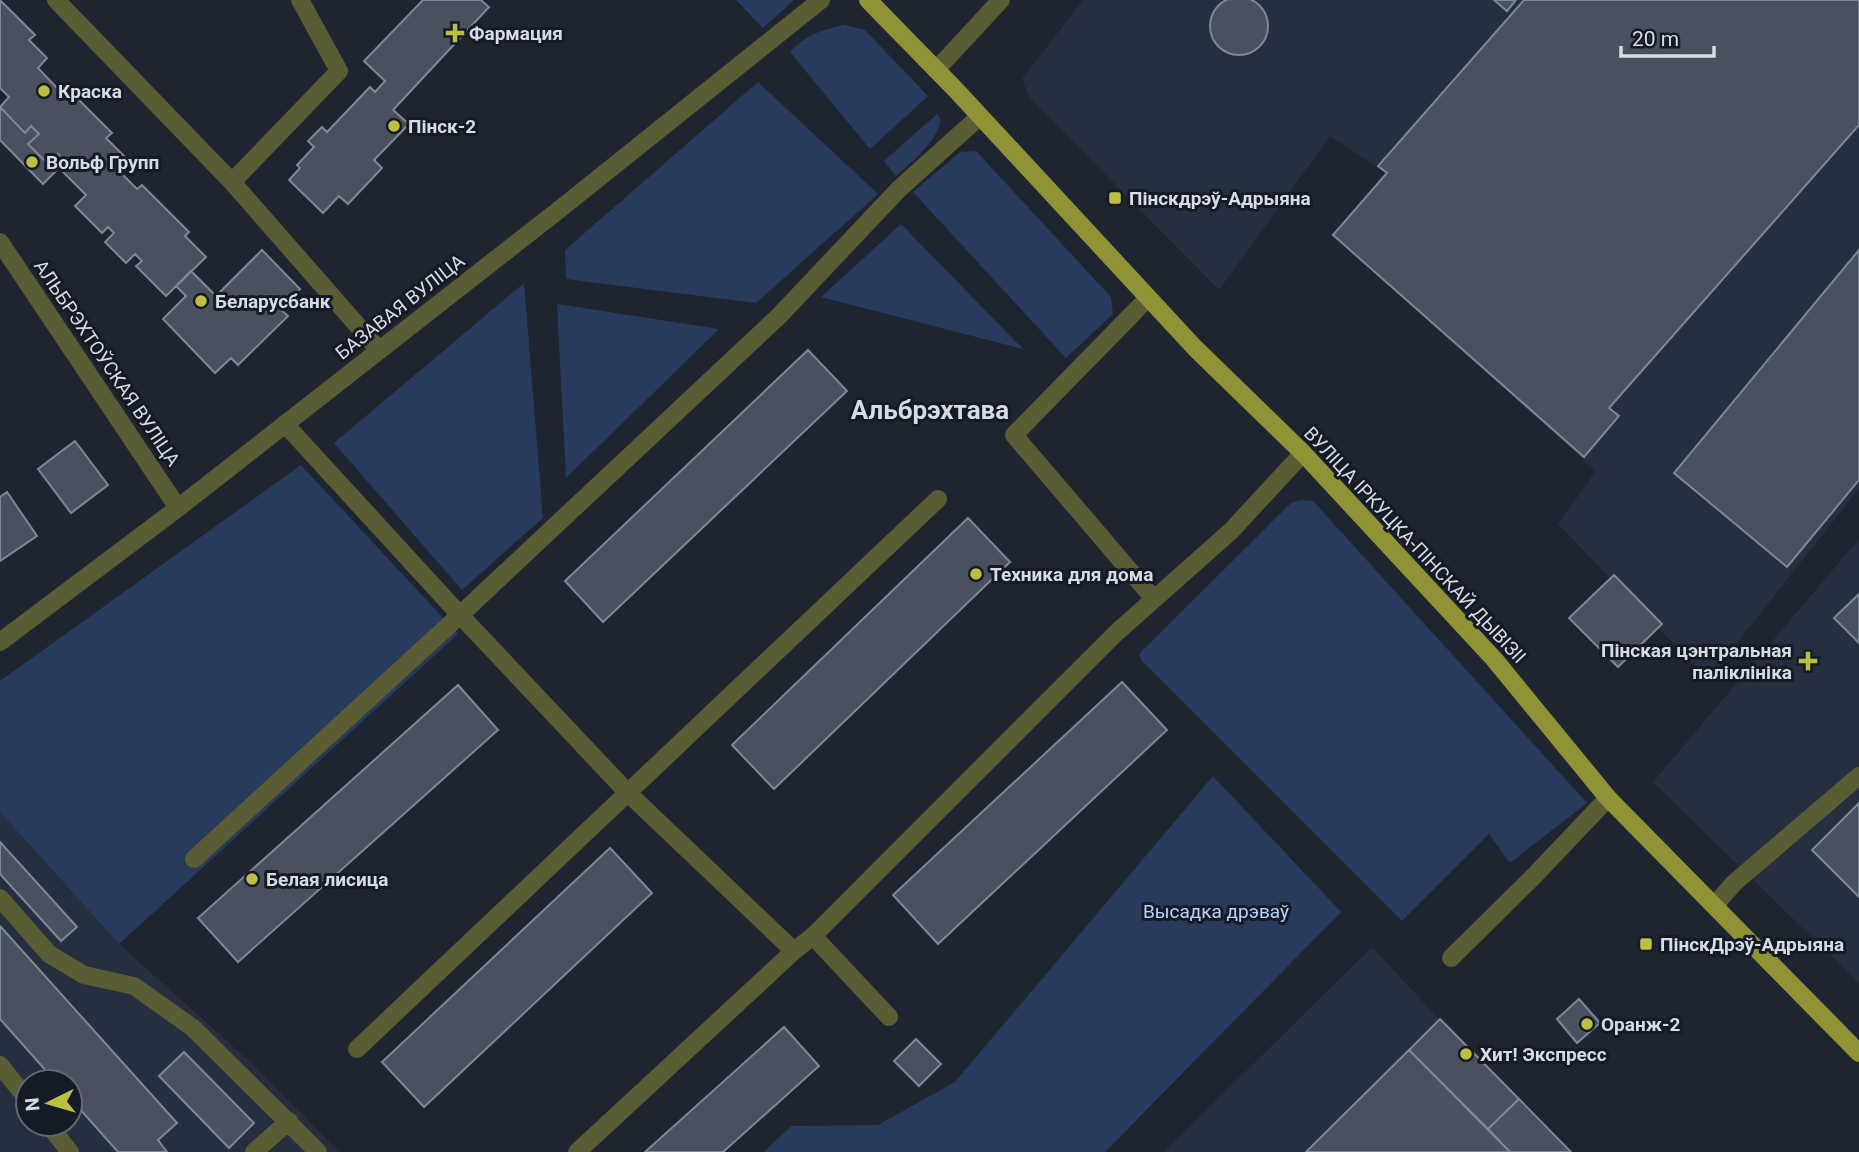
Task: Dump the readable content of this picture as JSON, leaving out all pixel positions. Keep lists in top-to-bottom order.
{
  "streets": {
    "main road": ["ВУЛІЦА ІРКУЦКА-ПІНСКАЙ ДЫВІЗІІ"],
    "street": ["БАЗАВАЯ ВУЛІЦА", "АЛЬБРЭХТОЎСКАЯ ВУЛІЦА"]
  },
  "crossings": [
    ["БАЗАВАЯ ВУЛІЦА", "АЛЬБРЭХТОЎСКАЯ ВУЛІЦА"]
  ],
  "districts": ["Альбрэхтава"],
  "parks": ["Высадка дрэваў"],
  "places": {
    "health": ["Фармация", "Пінская цэнтральная паліклініка"],
    "other": [
      "Краска",
      "Пінск-2",
      "Вольф Групп",
      "Беларусбанк",
      "Техника для дома",
      "Белая лисица",
      "Оранж-2",
      "Хит! Экспресс"
    ],
    "transit": ["Пінскдрэў-Адрыяна", "ПінскДрэў-Адрыяна"]
  },
  "scale_bar": "20 m",
  "north": "left"
}
